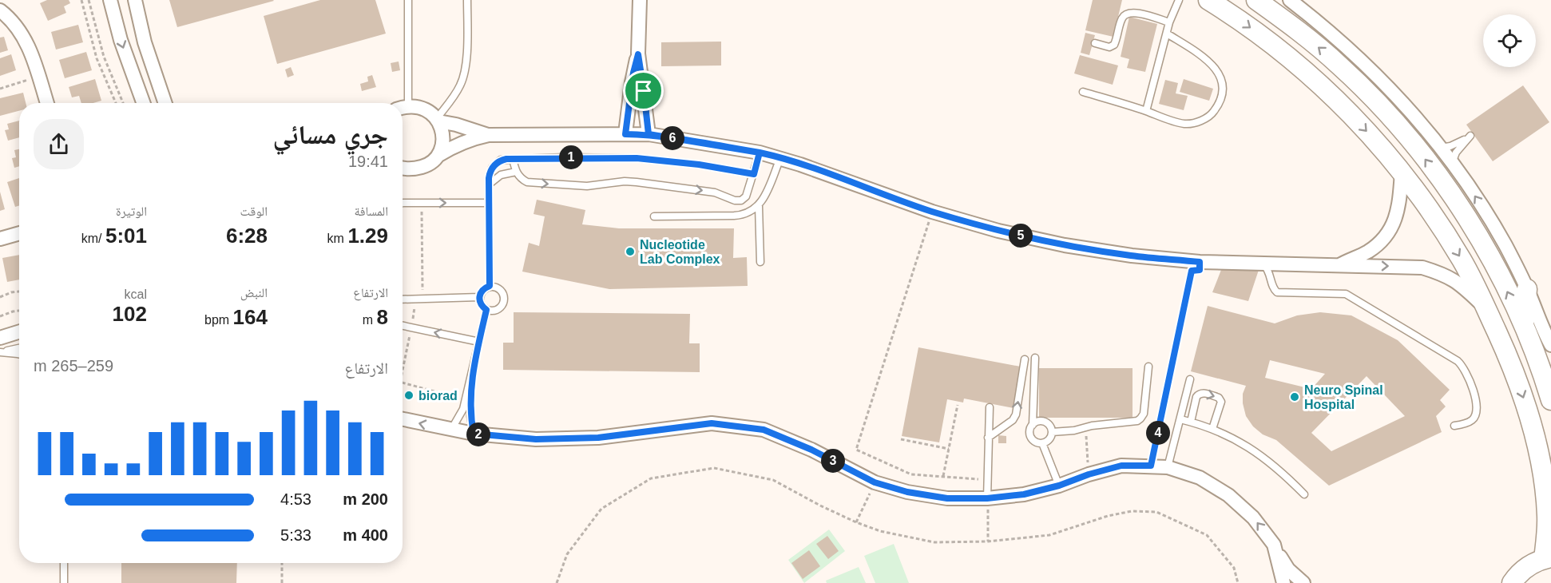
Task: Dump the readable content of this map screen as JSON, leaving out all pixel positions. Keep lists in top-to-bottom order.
{
  "places": ["Nucleotide Lab Complex", "biorad", "Neuro Spinal Hospital"],
  "page": {
    "heading": ["جري مسائي", "19:41"],
    "pins": [
      "6",
      "1",
      "5",
      "4",
      "2",
      "3"
    ],
    "stats": [
      ["المسافة", "1.29 km"],
      ["الوقت", "6:28"],
      ["الوتيرة", "5:01 /km"],
      ["الارتفاع", "8 m"],
      ["النبض", "164 bpm"],
      ["kcal", "102"]
    ],
    "chart": ["الارتفاع", "259–265 m"],
    "list": [
      {
        "name": "200 m",
        "note": "4:53"
      },
      {
        "name": "400 m",
        "note": "5:33"
      }
    ]
  }
}
